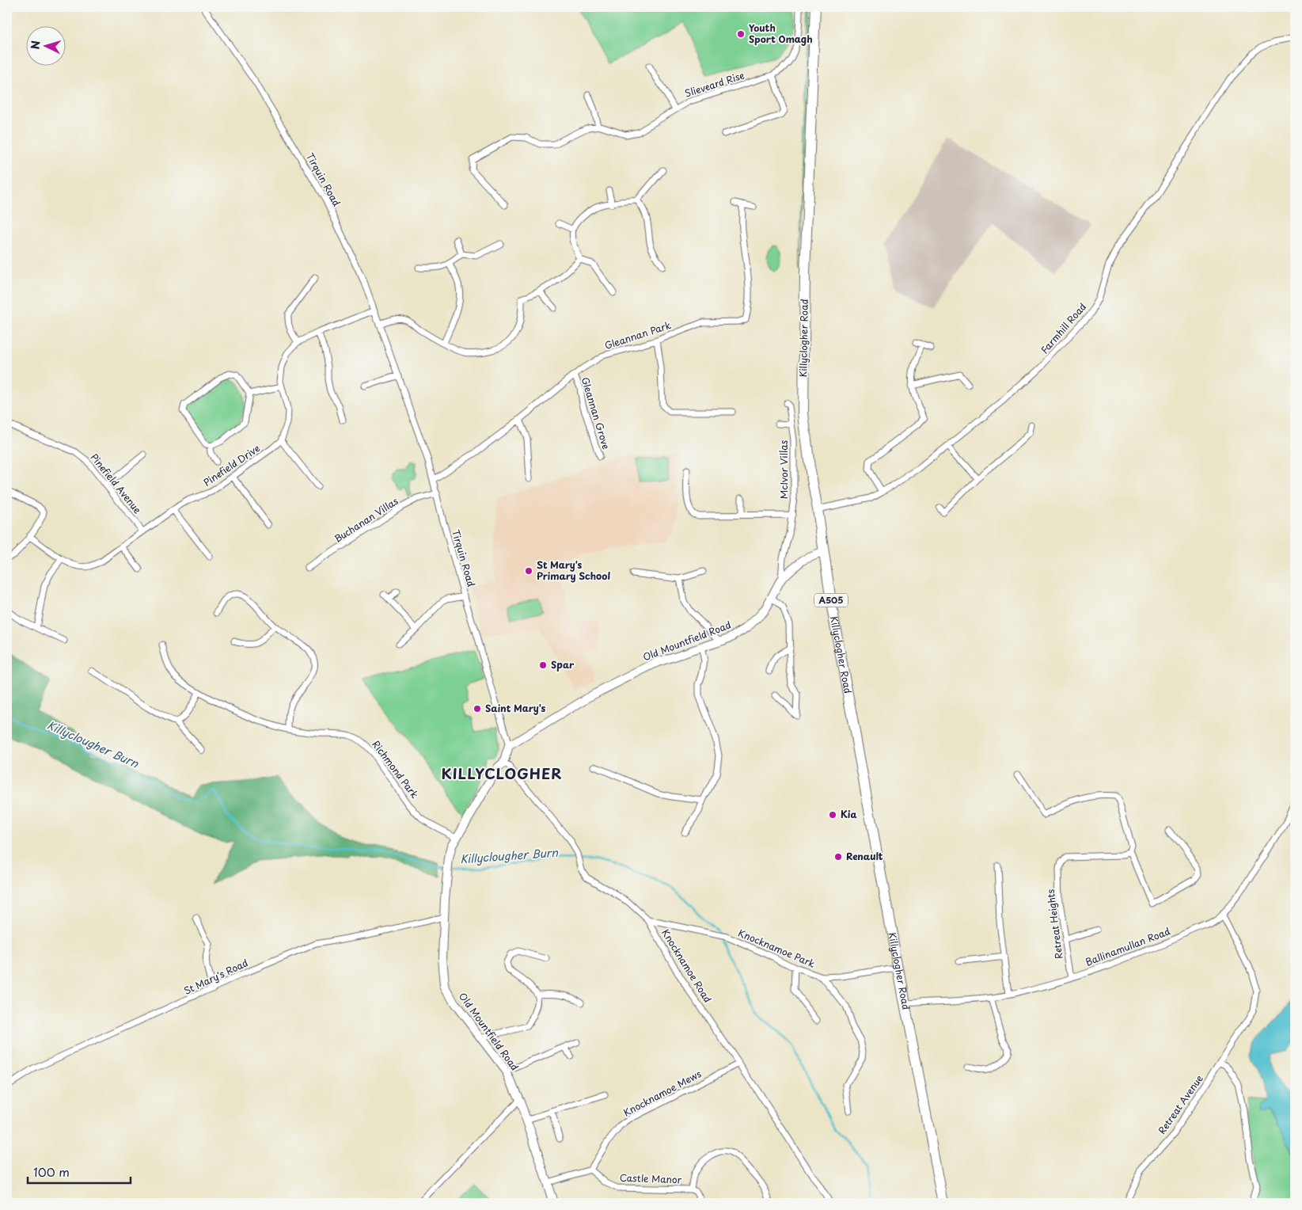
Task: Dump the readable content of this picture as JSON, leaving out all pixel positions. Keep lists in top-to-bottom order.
{
  "streets": {
    "highway": ["Killyclogher Road", "A505"],
    "street": [
      "Slieveard Rise",
      "Tirquin Road",
      "Farmhill Road",
      "Gleannan Park",
      "Gleannan Grove",
      "Pinefield Drive",
      "McIvor Villas",
      "Pinefield Avenue",
      "Buchanan Villas",
      "Old Mountfield Road",
      "Richmond Park",
      "Retreat Heights",
      "Ballinamullan Road",
      "Knocknamoe Park",
      "Knocknamoe Road",
      "St Mary's Road",
      "Knocknamoe Mews",
      "Retreat Avenue",
      "Castle Manor"
    ]
  },
  "crossings": [
    ["Tirquin Road", "Gleannan Park"],
    ["Tirquin Road", "Pinefield Drive"],
    ["Tirquin Road", "Buchanan Villas"],
    ["Tirquin Road", "Old Mountfield Road"],
    ["Farmhill Road", "Killyclogher Road"],
    ["Gleannan Park", "Gleannan Grove"],
    ["Killyclogher Road", "Old Mountfield Road"],
    ["Killyclogher Road", "Ballinamullan Road"],
    ["Killyclogher Road", "Knocknamoe Park"],
    ["Pinefield Drive", "Pinefield Avenue"],
    ["McIvor Villas", "Old Mountfield Road"],
    ["Old Mountfield Road", "Richmond Park"],
    ["Old Mountfield Road", "Knocknamoe Road"],
    ["Old Mountfield Road", "St Mary's Road"],
    ["Retreat Heights", "Ballinamullan Road"],
    ["Ballinamullan Road", "Retreat Avenue"],
    ["Knocknamoe Park", "Knocknamoe Road"],
    ["Knocknamoe Road", "Knocknamoe Mews"],
    ["Knocknamoe Mews", "Castle Manor"]
  ],
  "districts": ["KILLYCLOGHER"],
  "water": ["Killyclougher Burn"],
  "places": [
    "Youth Sport Omagh",
    "St Mary's Primary School",
    "Spar",
    "Saint Mary's",
    "Kia",
    "Renault"
  ],
  "scale_bar": "100 m",
  "north": "left"
}
